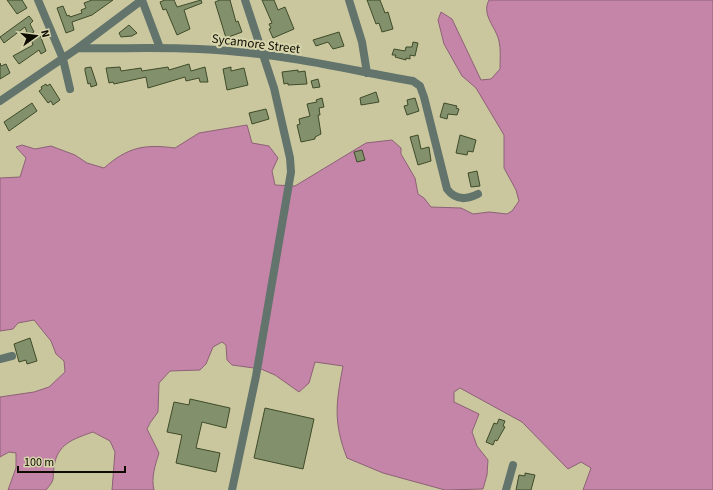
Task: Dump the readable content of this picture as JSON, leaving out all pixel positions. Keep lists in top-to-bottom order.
{
  "streets": {
    "street": ["Sycamore Street"]
  },
  "scale_bar": "100 m",
  "north": "right"
}
